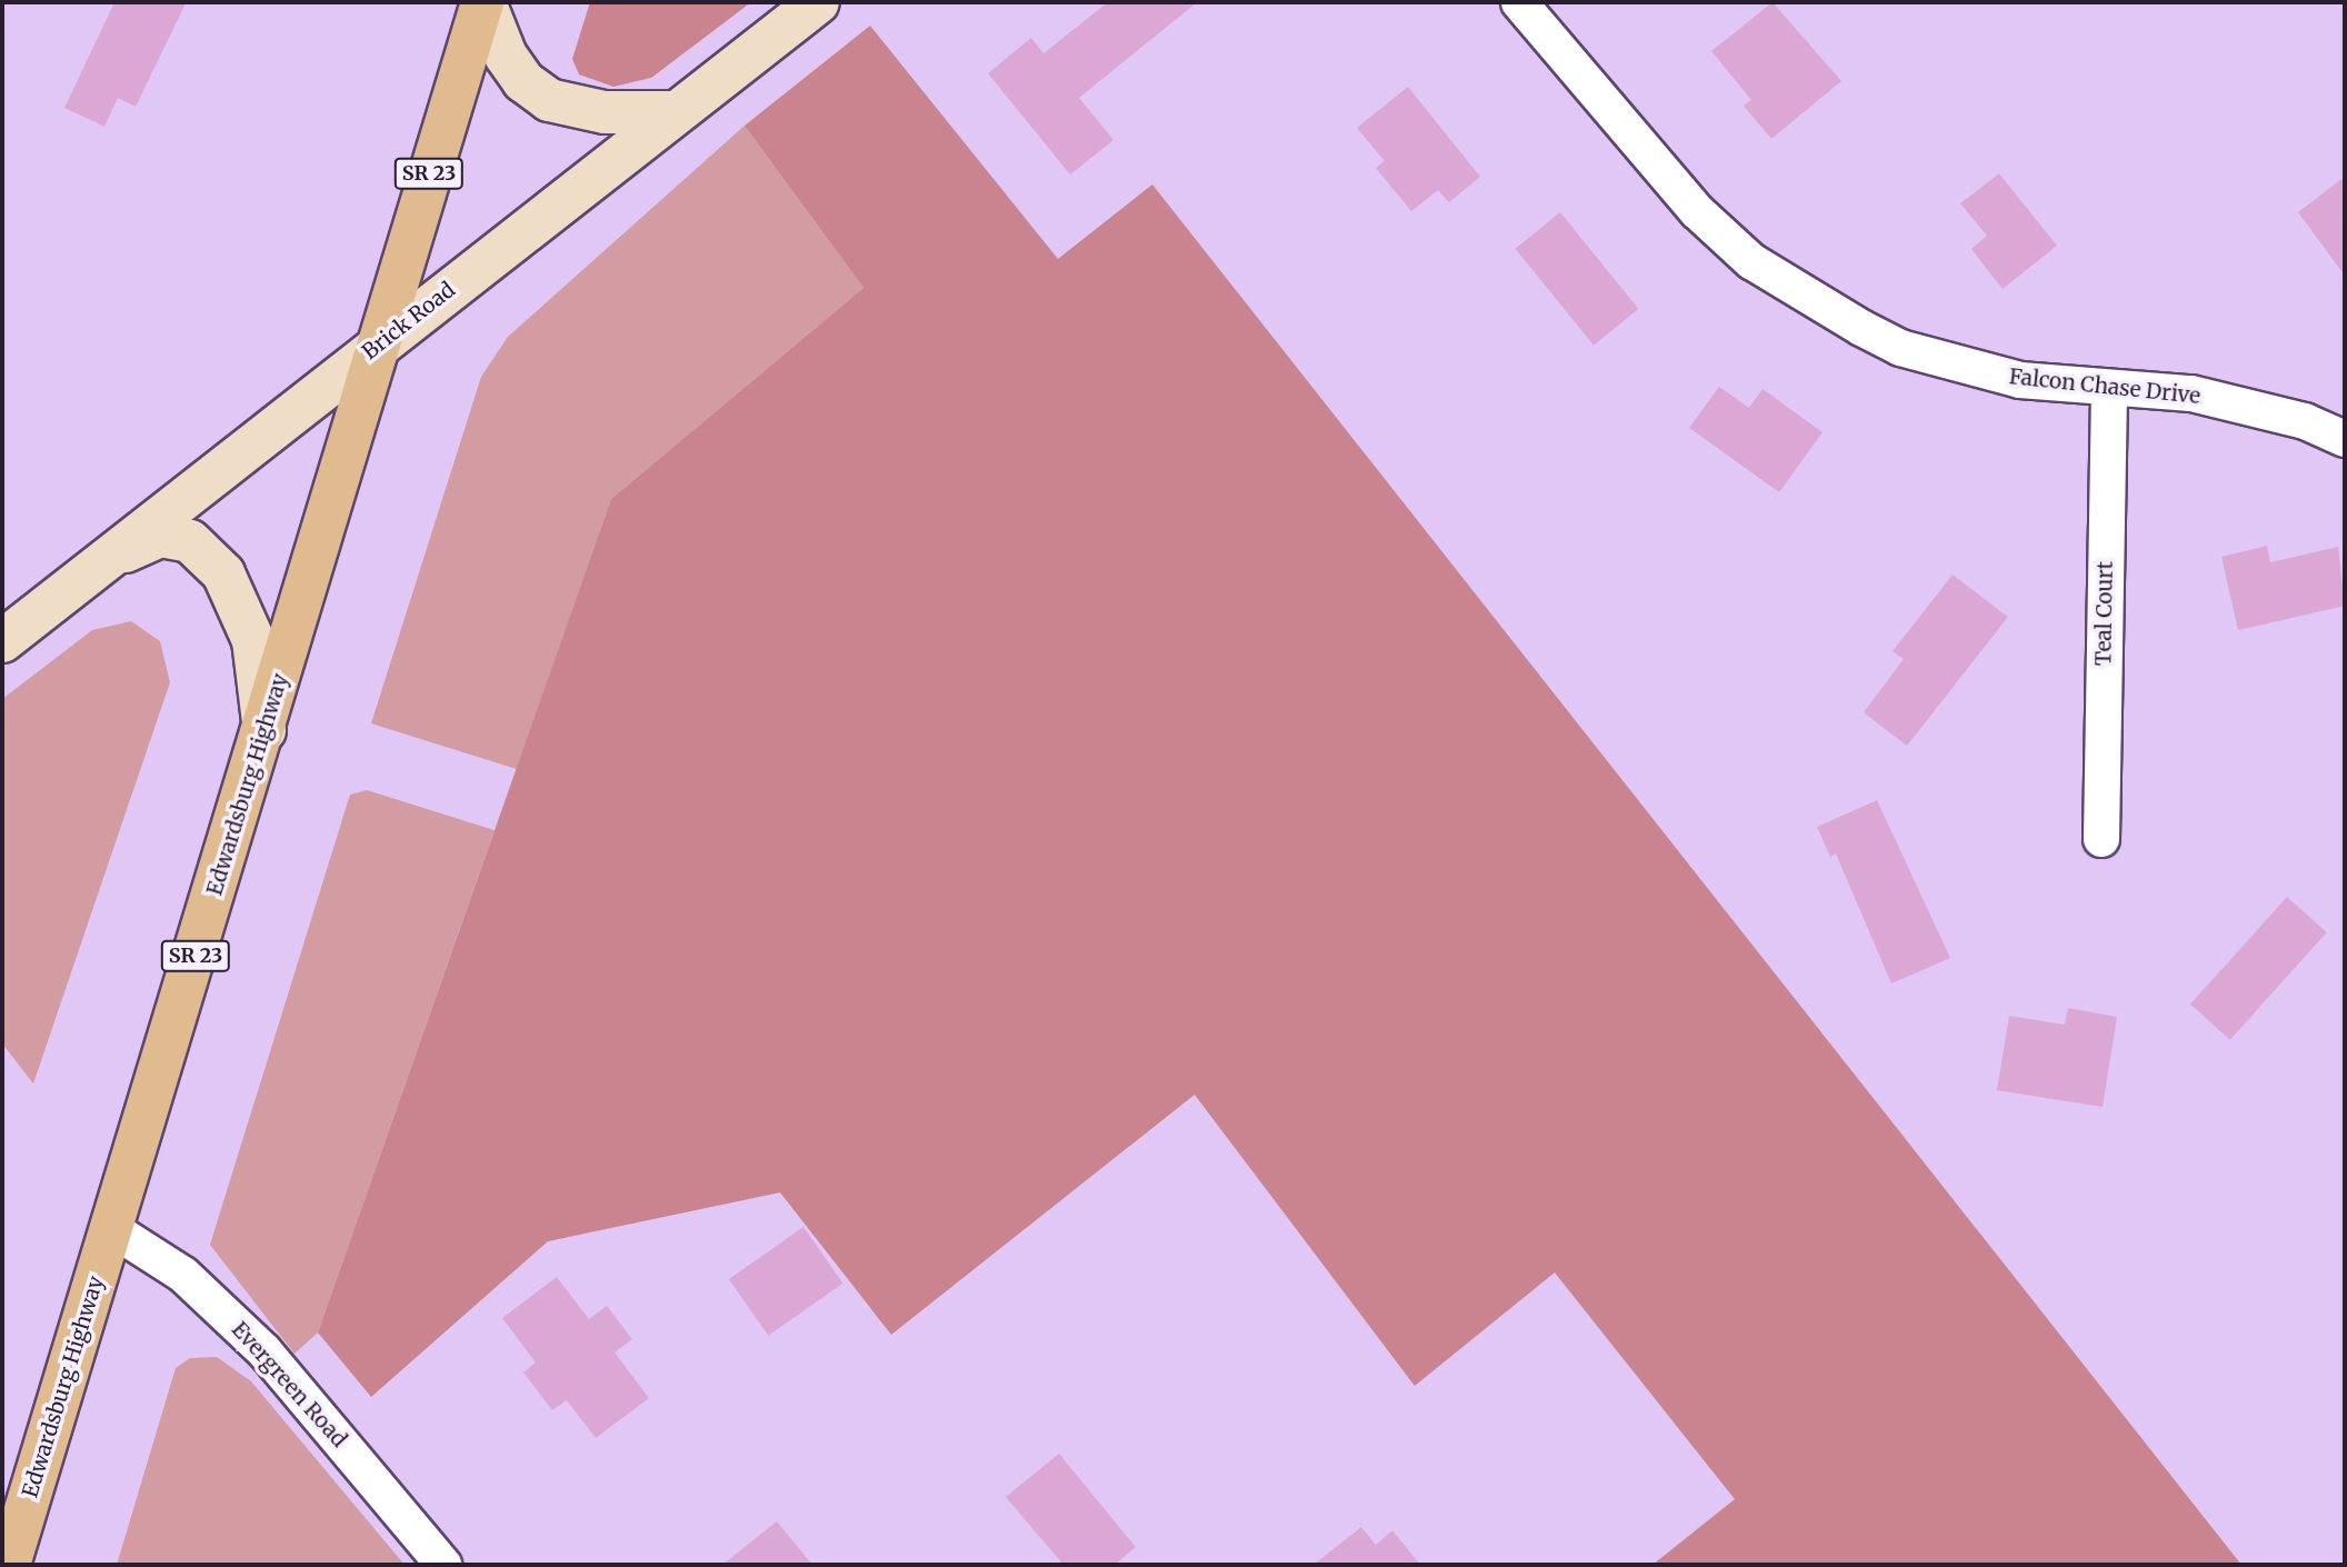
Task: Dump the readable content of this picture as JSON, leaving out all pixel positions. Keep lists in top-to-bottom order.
{
  "streets": {
    "main road": ["SR 23", "Edwardsburg Highway"],
    "street": [
      "Brick Road",
      "Falcon Chase Drive",
      "Teal Court",
      "Evergreen Road"
    ]
  },
  "crossings": [
    ["Brick Road", "Edwardsburg Highway"],
    ["Falcon Chase Drive", "Teal Court"],
    ["Edwardsburg Highway", "Evergreen Road"]
  ]
}
